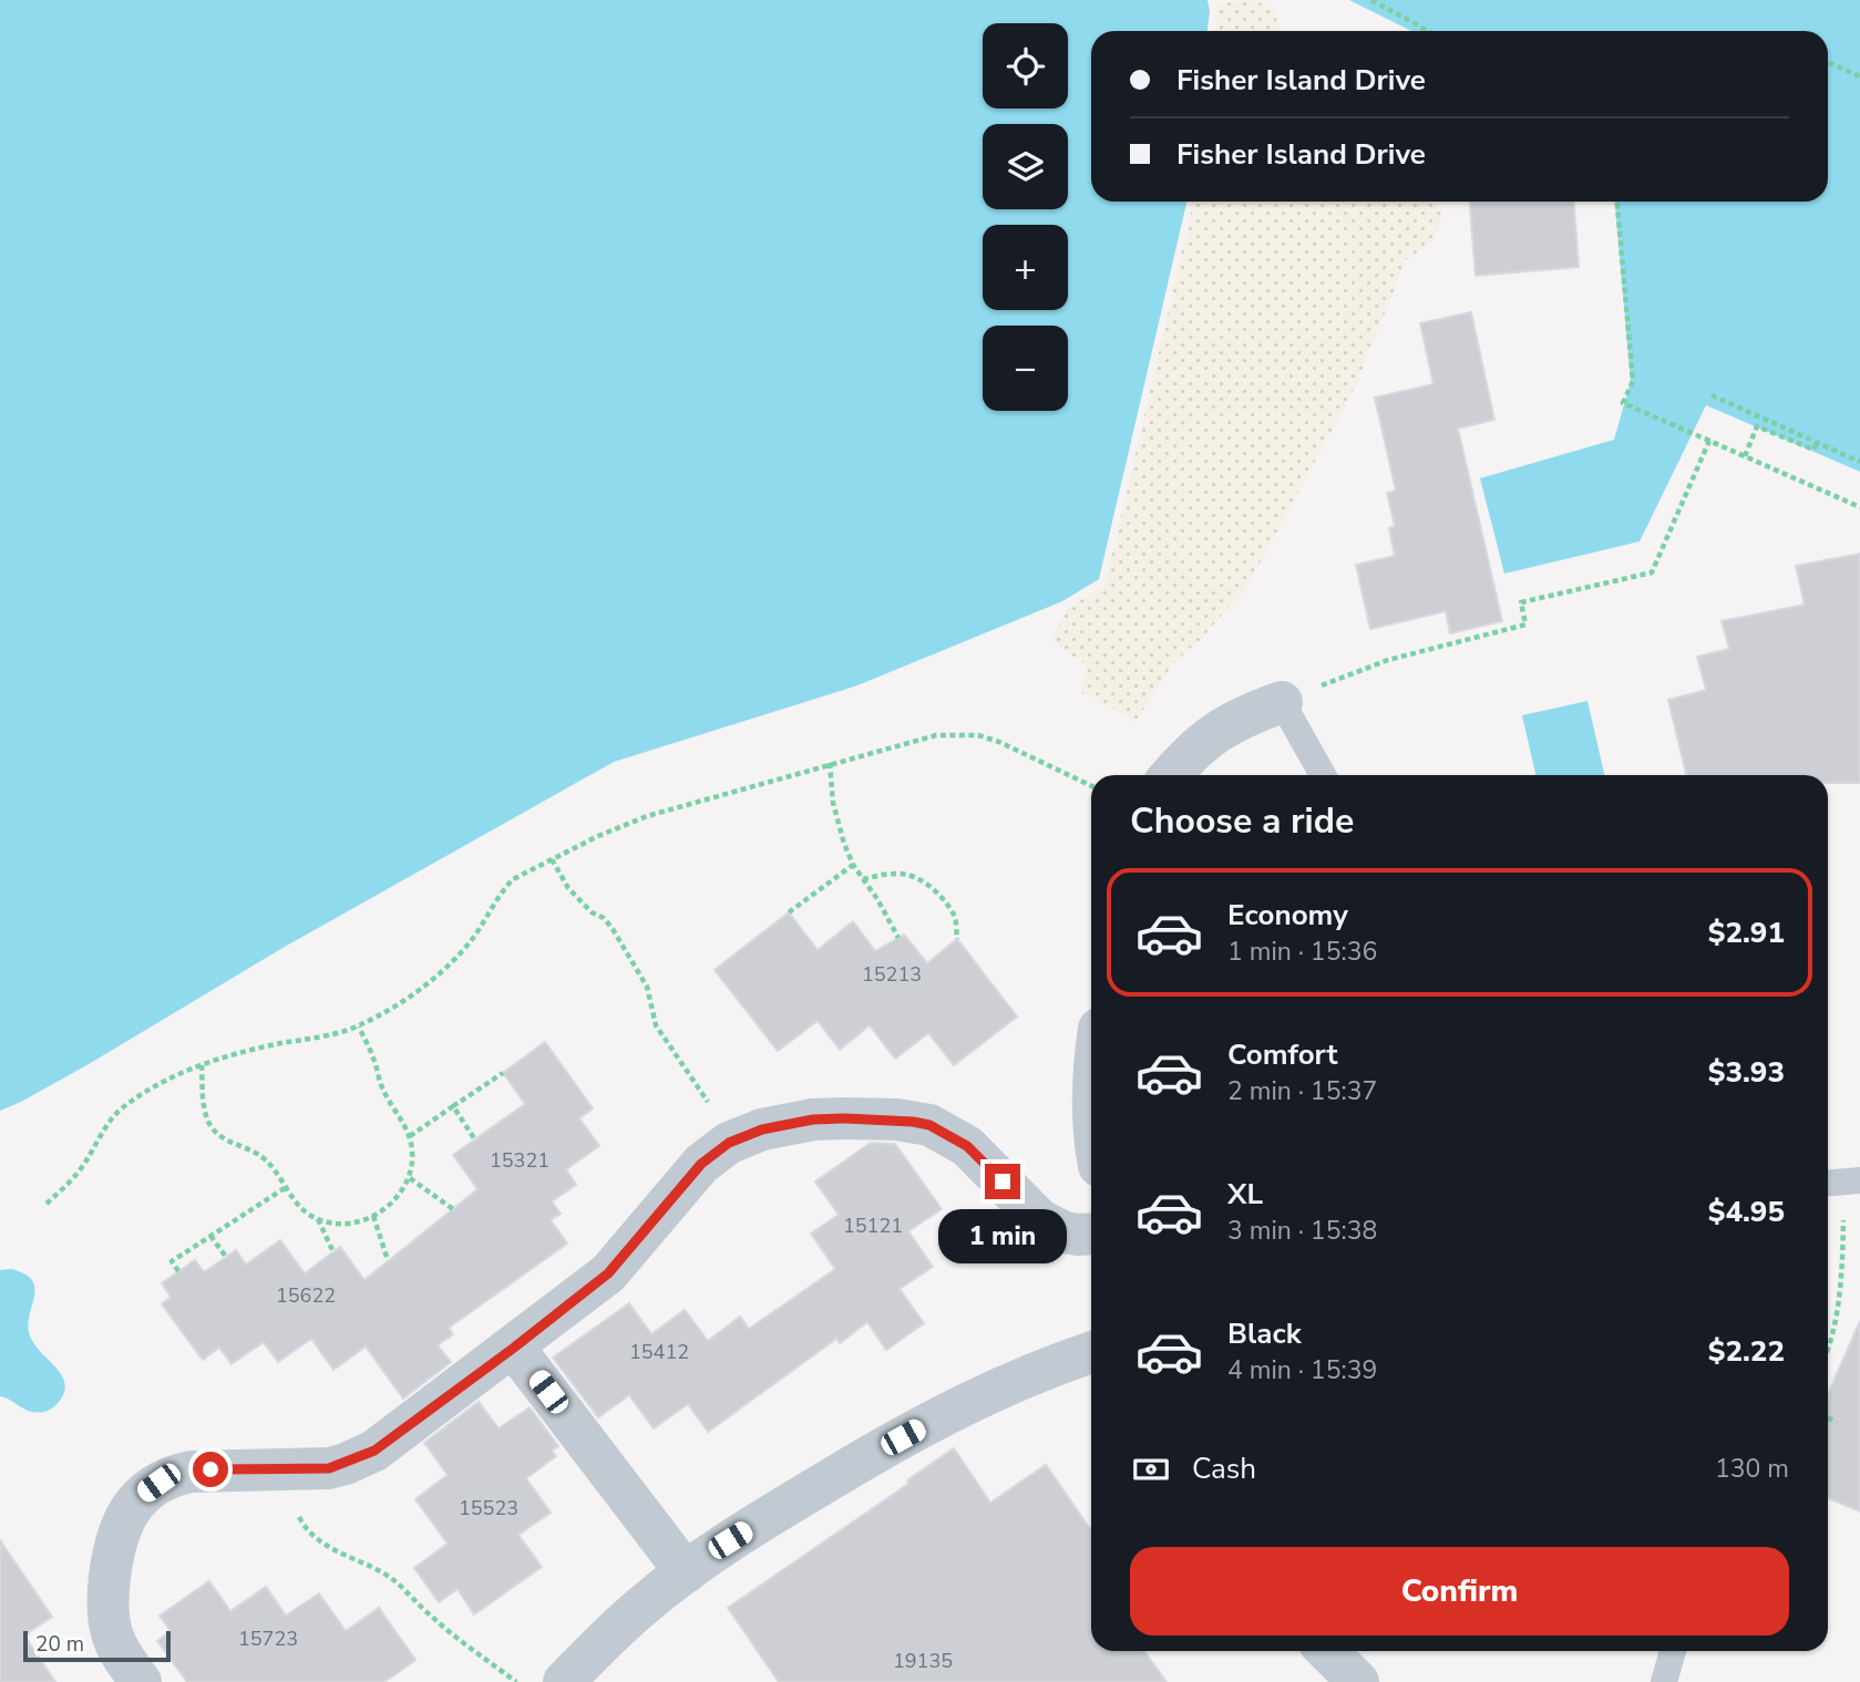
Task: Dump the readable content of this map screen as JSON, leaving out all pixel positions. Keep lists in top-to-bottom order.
{
  "house_numbers": [
    "15213",
    "15321",
    "15121",
    "15622",
    "15412",
    "15523",
    "15723",
    "19135"
  ],
  "scale_bar": "20 m",
  "page": {
    "map_buttons": ["+", "−"],
    "banner": ["Fisher Island Drive", "Fisher Island Drive"],
    "heading": "Choose a ride",
    "list": [
      {
        "name": "Economy",
        "note": "1 min · 15:36",
        "value": "$2.91"
      },
      {
        "name": "Comfort",
        "note": "2 min · 15:37",
        "value": "$3.93"
      },
      {
        "name": "XL",
        "note": "3 min · 15:38",
        "value": "$4.95"
      },
      {
        "name": "Black",
        "note": "4 min · 15:39",
        "value": "$2.22"
      }
    ],
    "bubble": "1 min",
    "pay": ["Cash", "130 m"],
    "buttons": "Confirm",
    "scale": "20 m"
  }
}
